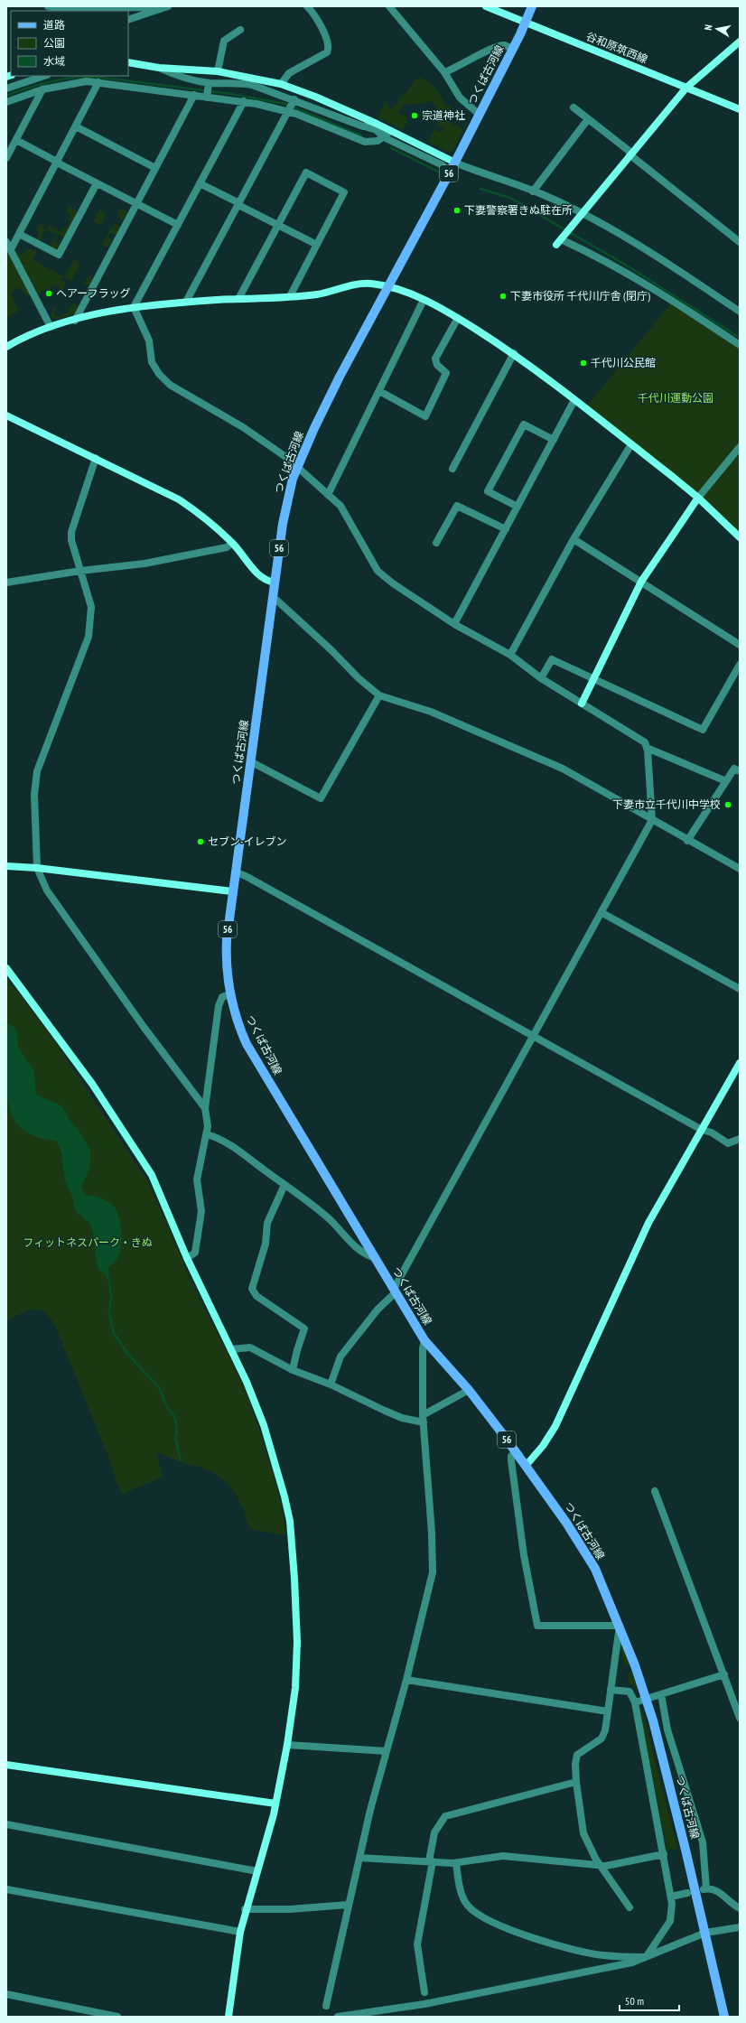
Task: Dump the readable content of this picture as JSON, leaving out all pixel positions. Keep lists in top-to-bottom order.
{
  "streets": {
    "main road": ["つくば古河線", "56"],
    "street": ["谷和原筑西線"]
  },
  "crossings": [
    ["谷和原筑西線", "つくば古河線"]
  ],
  "parks": ["千代川運動公園", "フィットネスパーク・きぬ"],
  "places": [
    "宗道神社",
    "下妻警察署きぬ駐在所",
    "ヘアーフラッグ",
    "下妻市役所 千代川庁舎 (閉庁)",
    "千代川公民館",
    "下妻市立千代川中学校",
    "セブン-イレブン"
  ],
  "legend": ["道路", "公園", "水域"],
  "scale_bar": "50 m",
  "north": "left"
}
